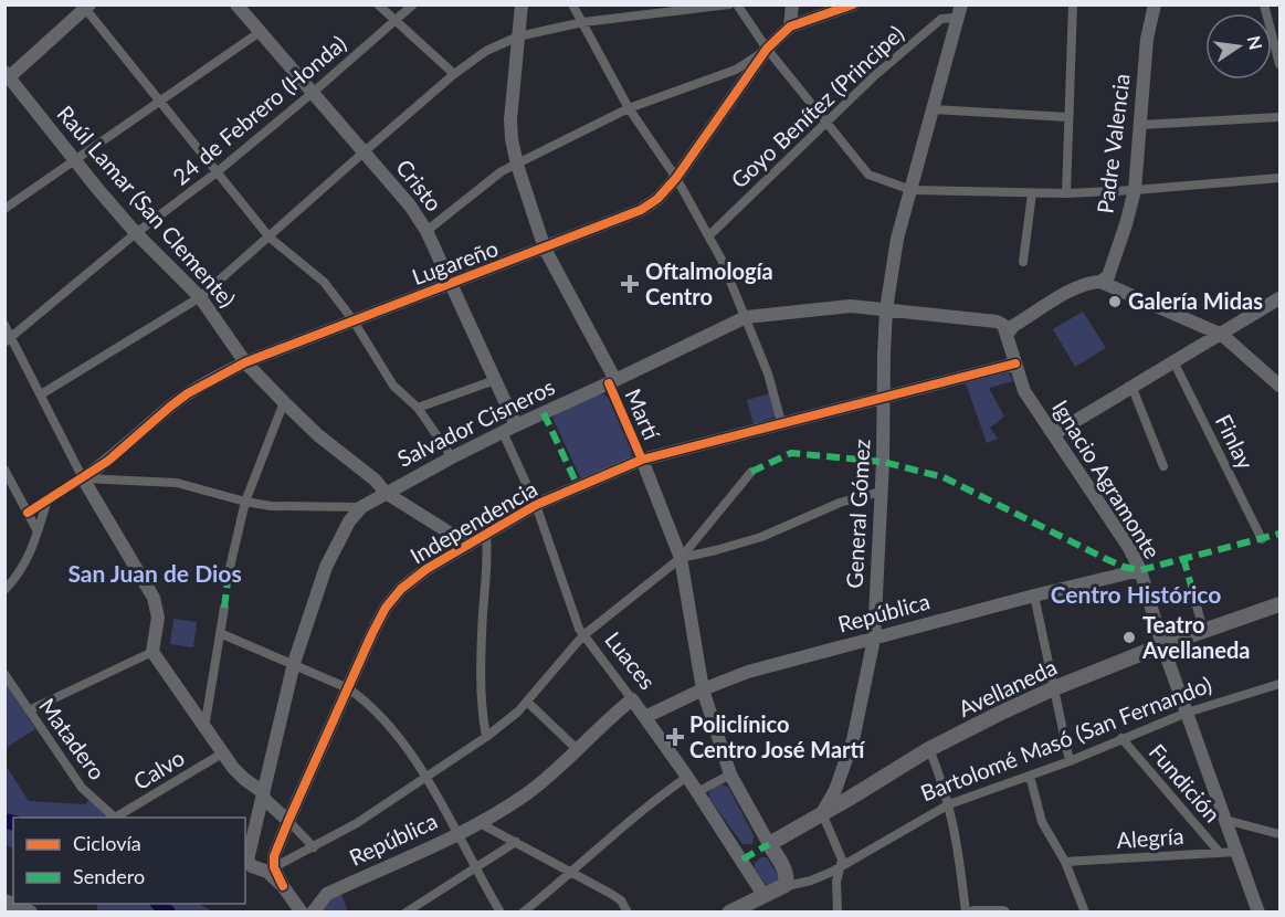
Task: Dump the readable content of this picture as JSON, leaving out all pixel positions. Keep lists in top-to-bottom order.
{
  "streets": {
    "main road": ["Martí", "Avellaneda", "Bartolomé Masó (San Fernando)"],
    "street": [
      "Goyo Benítez (Principe)",
      "24 de Febrero (Honda)",
      "Padre Valencia",
      "Cristo",
      "Raúl Lamar (San Clemente)",
      "Lugareño",
      "Salvador Cisneros",
      "Finlay",
      "Ignacio Agramonte",
      "General Gómez",
      "Independencia",
      "República",
      "Luaces",
      "Matadero",
      "Calvo",
      "Fundición",
      "Alegría"
    ]
  },
  "crossings": [
    ["Goyo Benítez (Principe)", "General Gómez"],
    ["24 de Febrero (Honda)", "Cristo"],
    ["24 de Febrero (Honda)", "Raúl Lamar (San Clemente)"],
    ["Cristo", "Lugareño"],
    ["Cristo", "Salvador Cisneros"],
    ["Raúl Lamar (San Clemente)", "Lugareño"],
    ["Raúl Lamar (San Clemente)", "Salvador Cisneros"],
    ["Raúl Lamar (San Clemente)", "Independencia"],
    ["Lugareño", "Martí"],
    ["Martí", "Salvador Cisneros"],
    ["Martí", "Independencia"],
    ["Martí", "República"],
    ["Martí", "Avellaneda"],
    ["Martí", "Bartolomé Masó (San Fernando)"],
    ["Salvador Cisneros", "Ignacio Agramonte"],
    ["Salvador Cisneros", "General Gómez"],
    ["Salvador Cisneros", "Independencia"],
    ["Salvador Cisneros", "República"],
    ["Salvador Cisneros", "Luaces"],
    ["Ignacio Agramonte", "Independencia"],
    ["Ignacio Agramonte", "República"],
    ["Ignacio Agramonte", "Avellaneda"],
    ["Ignacio Agramonte", "Bartolomé Masó (San Fernando)"],
    ["Ignacio Agramonte", "Alegría"],
    ["General Gómez", "Independencia"],
    ["General Gómez", "República"],
    ["General Gómez", "Avellaneda"],
    ["Independencia", "Luaces"],
    ["República", "Luaces"],
    ["Luaces", "Bartolomé Masó (San Fernando)"],
    ["Bartolomé Masó (San Fernando)", "Fundición"],
    ["Fundición", "Alegría"]
  ],
  "districts": ["San Juan de Dios", "Centro Histórico"],
  "places": {
    "health": ["Oftalmología Centro", "Policlínico Centro José Martí"],
    "other": ["Galería Midas", "Teatro Avellaneda"]
  },
  "legend": ["Ciclovía", "Sendero"],
  "north": "right"
}
